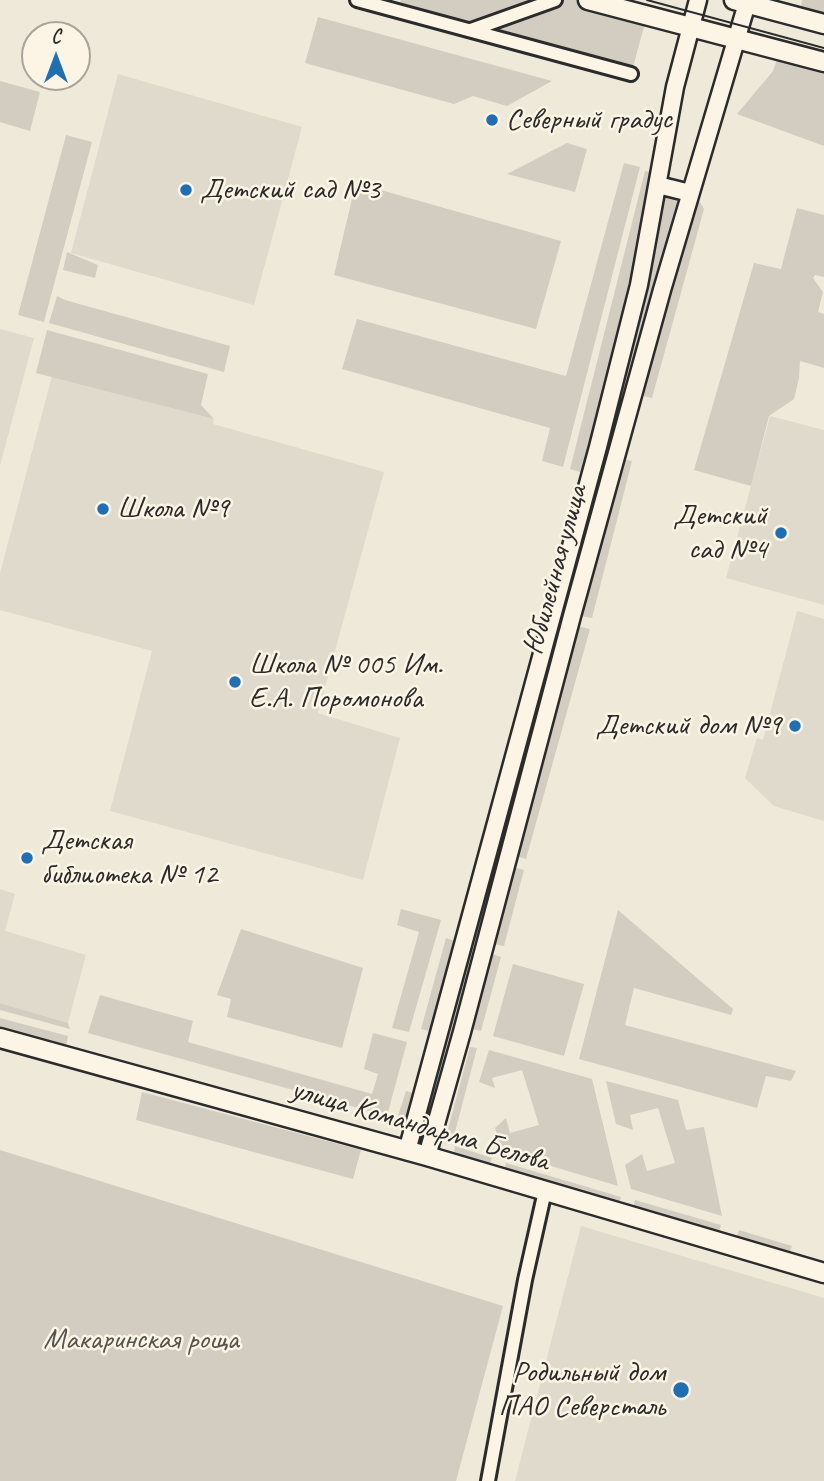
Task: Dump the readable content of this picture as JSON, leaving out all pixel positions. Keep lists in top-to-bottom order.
{
  "streets": {
    "main road": ["улица Командарма Белова"],
    "street": ["Юбилейная улица"]
  },
  "crossings": [
    ["Юбилейная улица", "улица Командарма Белова"]
  ],
  "parks": ["Макаринская роща"],
  "places": [
    "Северный градус",
    "Детский сад №3",
    "Школа №9",
    "Детский сад №4",
    "Школа № 005 Им. Е.А. Поромонова",
    "Детский дом №9",
    "Детская библиотека № 12",
    "Родильный дом ПАО Северсталь"
  ],
  "north": "top"
}
